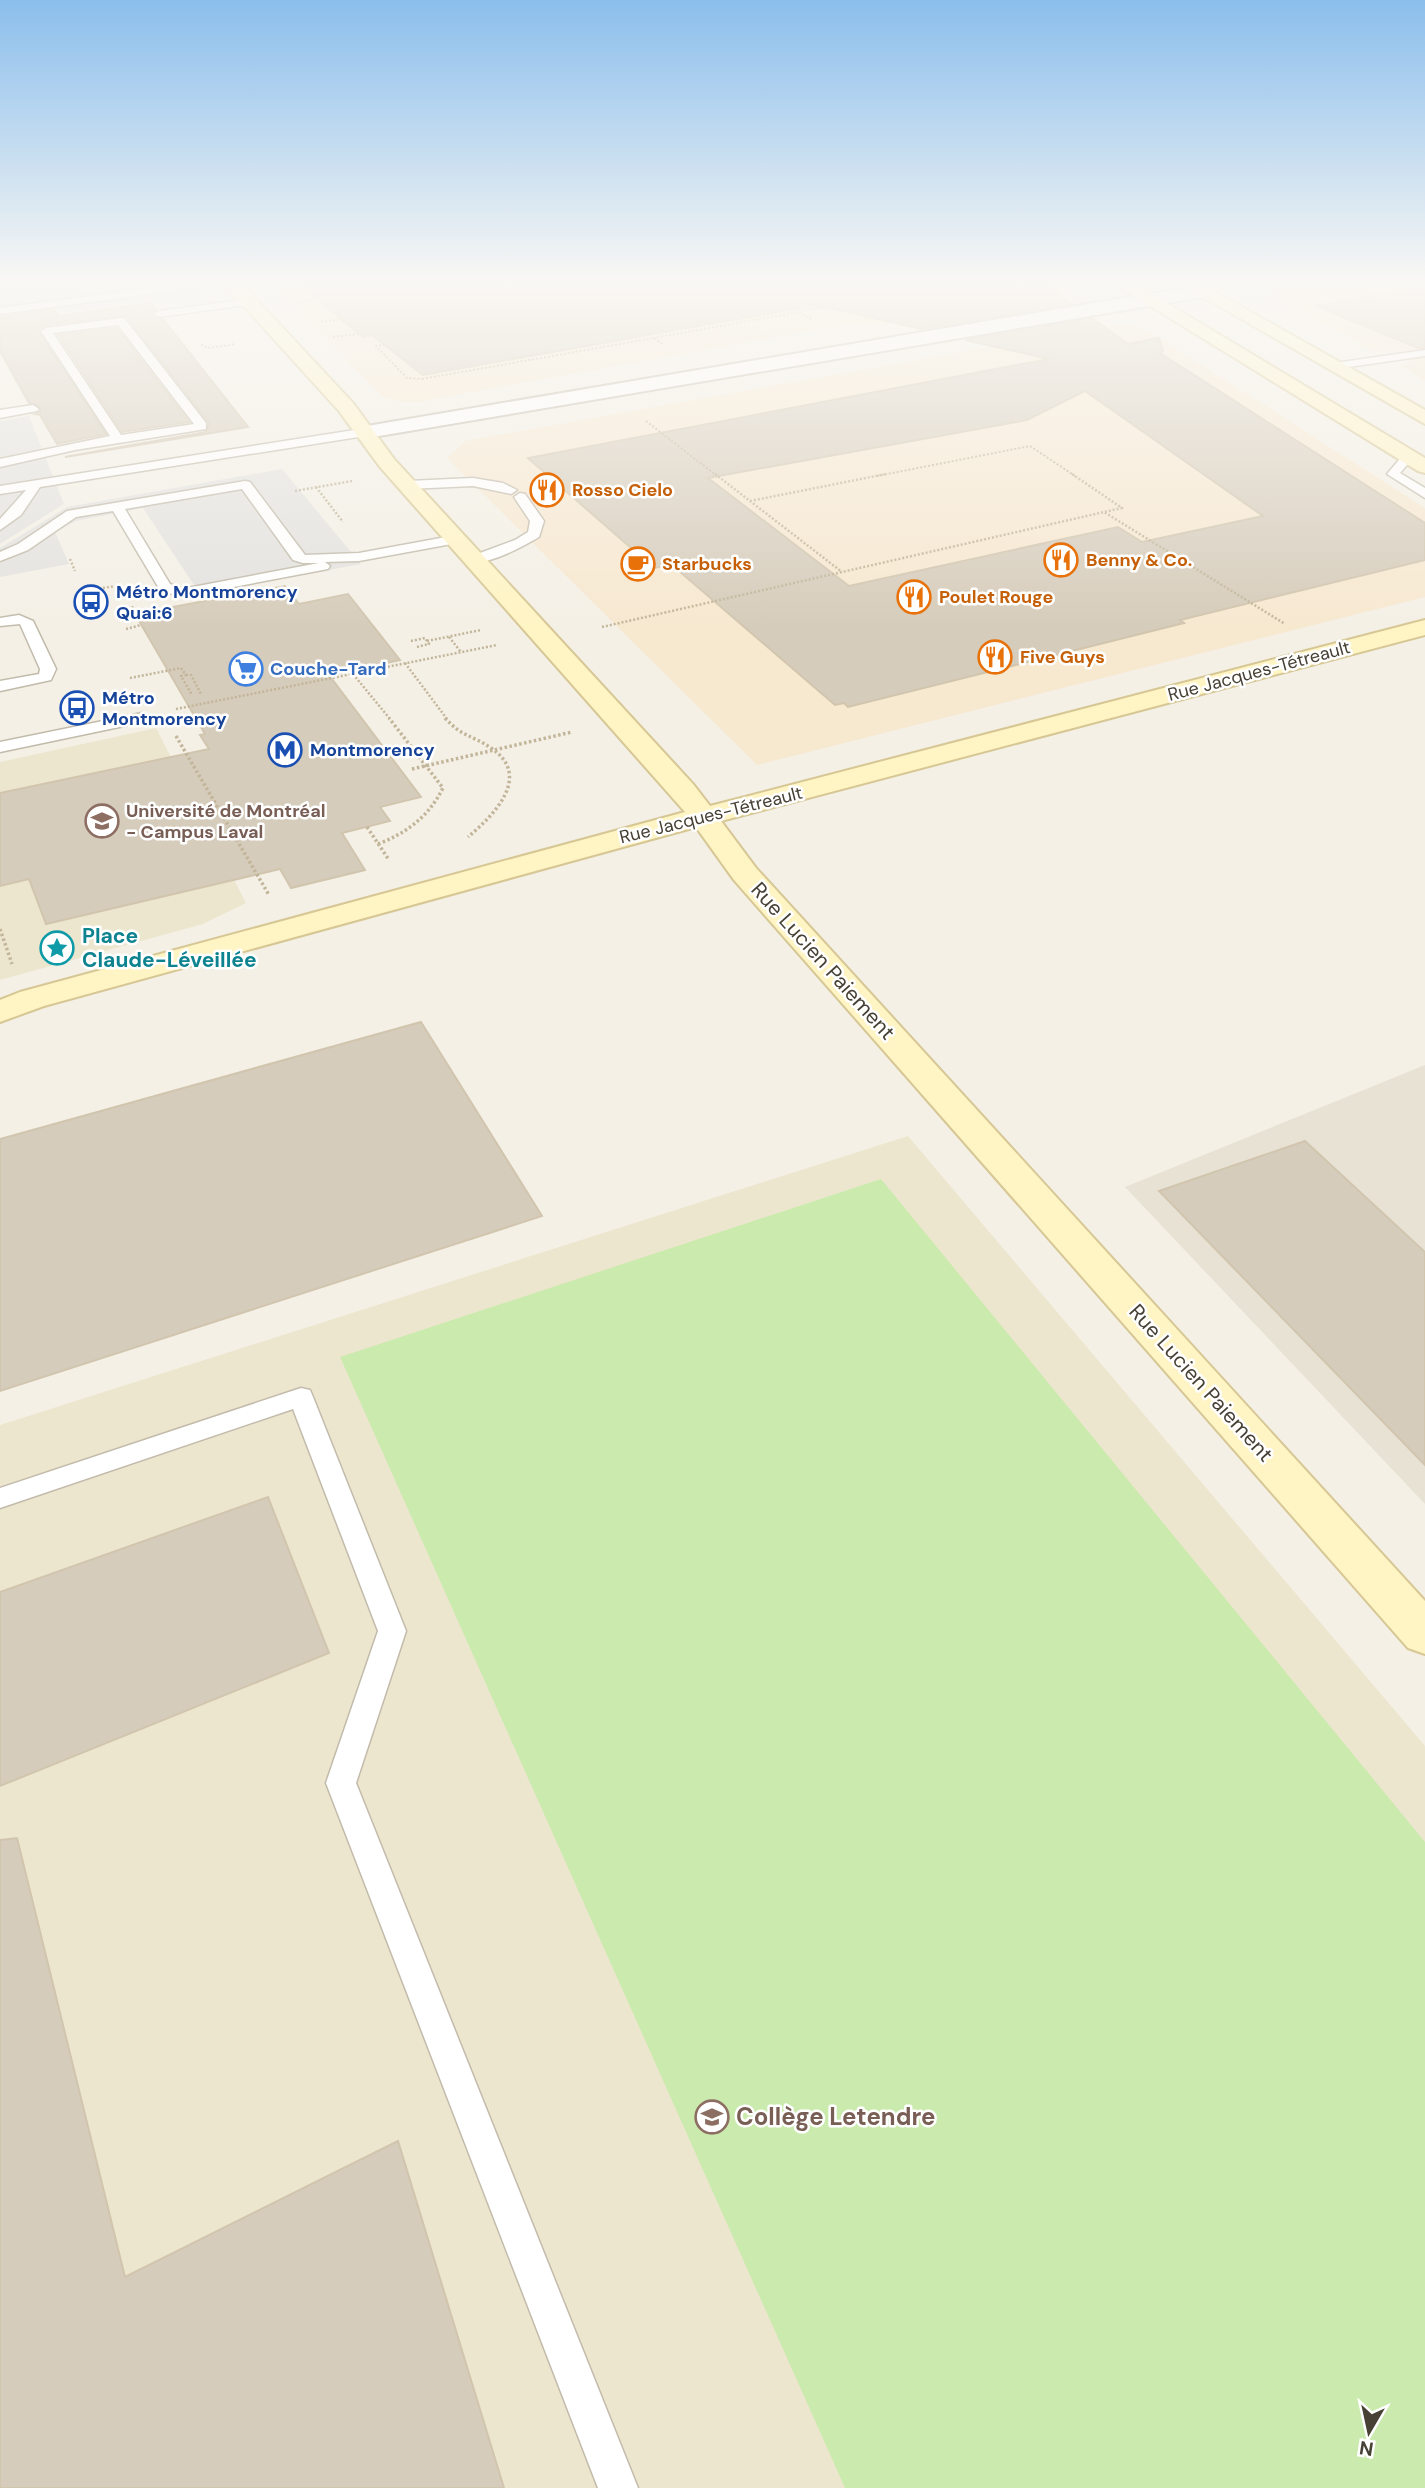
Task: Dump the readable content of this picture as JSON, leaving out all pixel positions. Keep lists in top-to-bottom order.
{
  "streets": {
    "street": ["Rue Jacques-Tétreault", "Rue Lucien Paiement"]
  },
  "crossings": [
    ["Rue Jacques-Tétreault", "Rue Lucien Paiement"]
  ],
  "places": {
    "restaurant": [
      "Rosso Cielo",
      "Benny & Co.",
      "Poulet Rouge",
      "Five Guys"
    ],
    "cafe": ["Starbucks"],
    "bus stop": ["Métro Montmorency Quai:6", "Métro Montmorency"],
    "supermarket": ["Couche-Tard"],
    "metro station": ["Montmorency"],
    "school or university": ["Université de Montréal - Campus Laval", "Collège Letendre"],
    "place": ["Place Claude-Léveillée"]
  },
  "north": "bottom"
}
